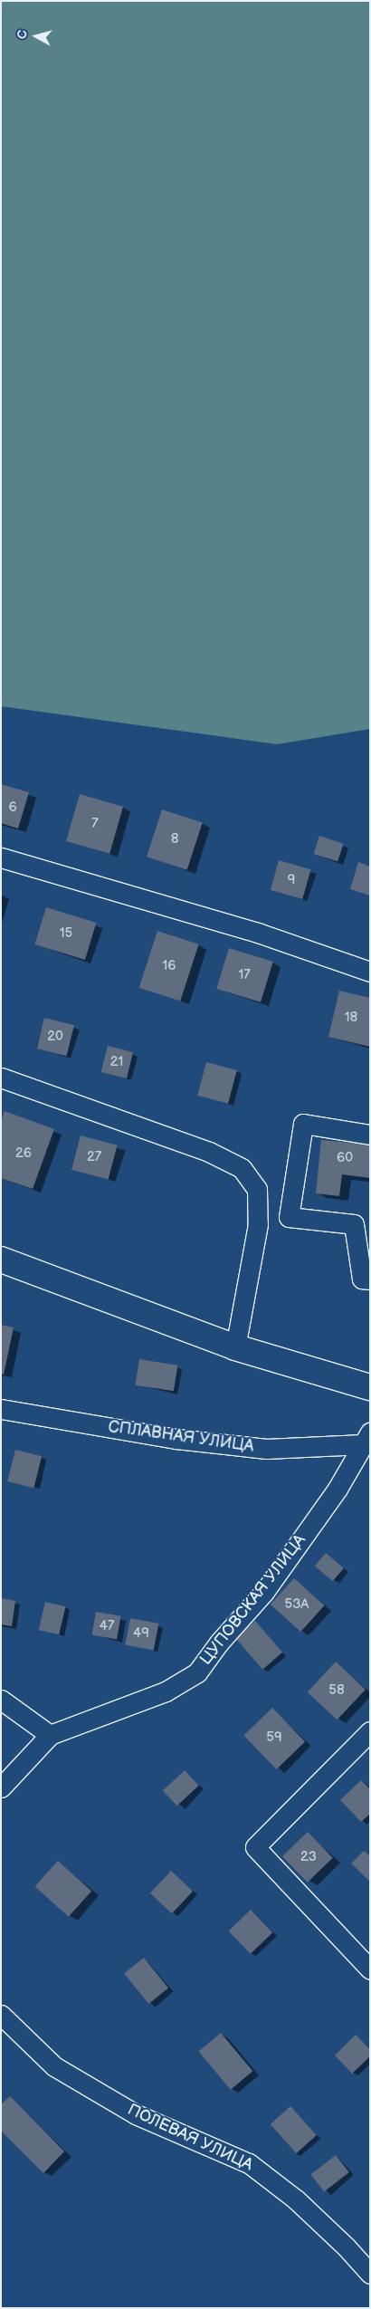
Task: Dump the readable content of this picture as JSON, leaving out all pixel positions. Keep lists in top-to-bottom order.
{
  "streets": {
    "street": ["СПЛАВНАЯ УЛИЦА", "ЦУПОВСКАЯ УЛИЦА", "ПОЛЕВАЯ УЛИЦА"]
  },
  "crossings": [
    ["СПЛАВНАЯ УЛИЦА", "ЦУПОВСКАЯ УЛИЦА"]
  ],
  "house_numbers": [
    "6",
    "7",
    "8",
    "9",
    "15",
    "16",
    "17",
    "18",
    "20",
    "21",
    "26",
    "27",
    "60",
    "53А",
    "47",
    "49",
    "58",
    "59",
    "23"
  ],
  "north": "left"
}
